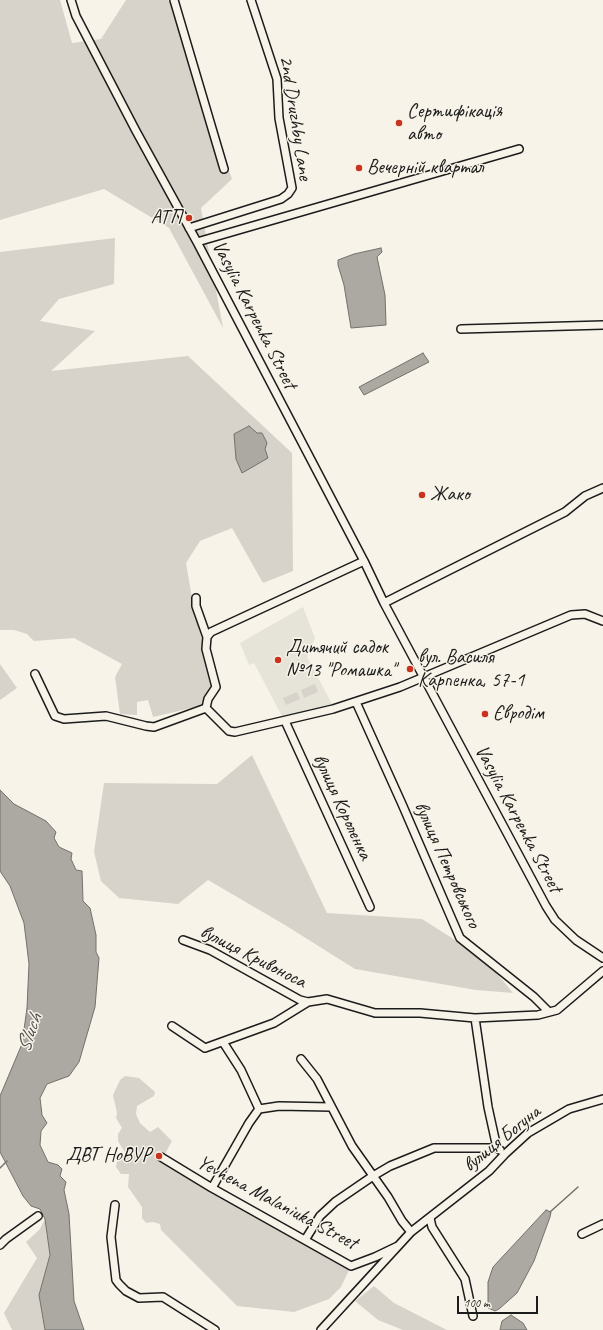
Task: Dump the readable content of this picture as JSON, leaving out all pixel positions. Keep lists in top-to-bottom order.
{
  "streets": {
    "street": [
      "2nd Druzhby Lane",
      "Vasylia Karpenka Street",
      "вулиця Короленка",
      "вулиця Петровського",
      "вулиця Кривоноса",
      "вулиця Богуна",
      "Yevhena Malaniuka Street"
    ]
  },
  "crossings": [
    ["вулиця Петровського", "вулиця Кривоноса"],
    ["вулиця Богуна", "Yevhena Malaniuka Street"]
  ],
  "water": ["Sluch"],
  "places": [
    "Сертифікація авто",
    "Вечерній квартал",
    "АТП",
    "Жако",
    "Дитячий садок №13 \"Ромашка\"",
    "вул. Василя Карпенка, 57-1",
    "Євродім",
    "ДВТ НоВУР"
  ],
  "scale_bar": "100 m"
}
